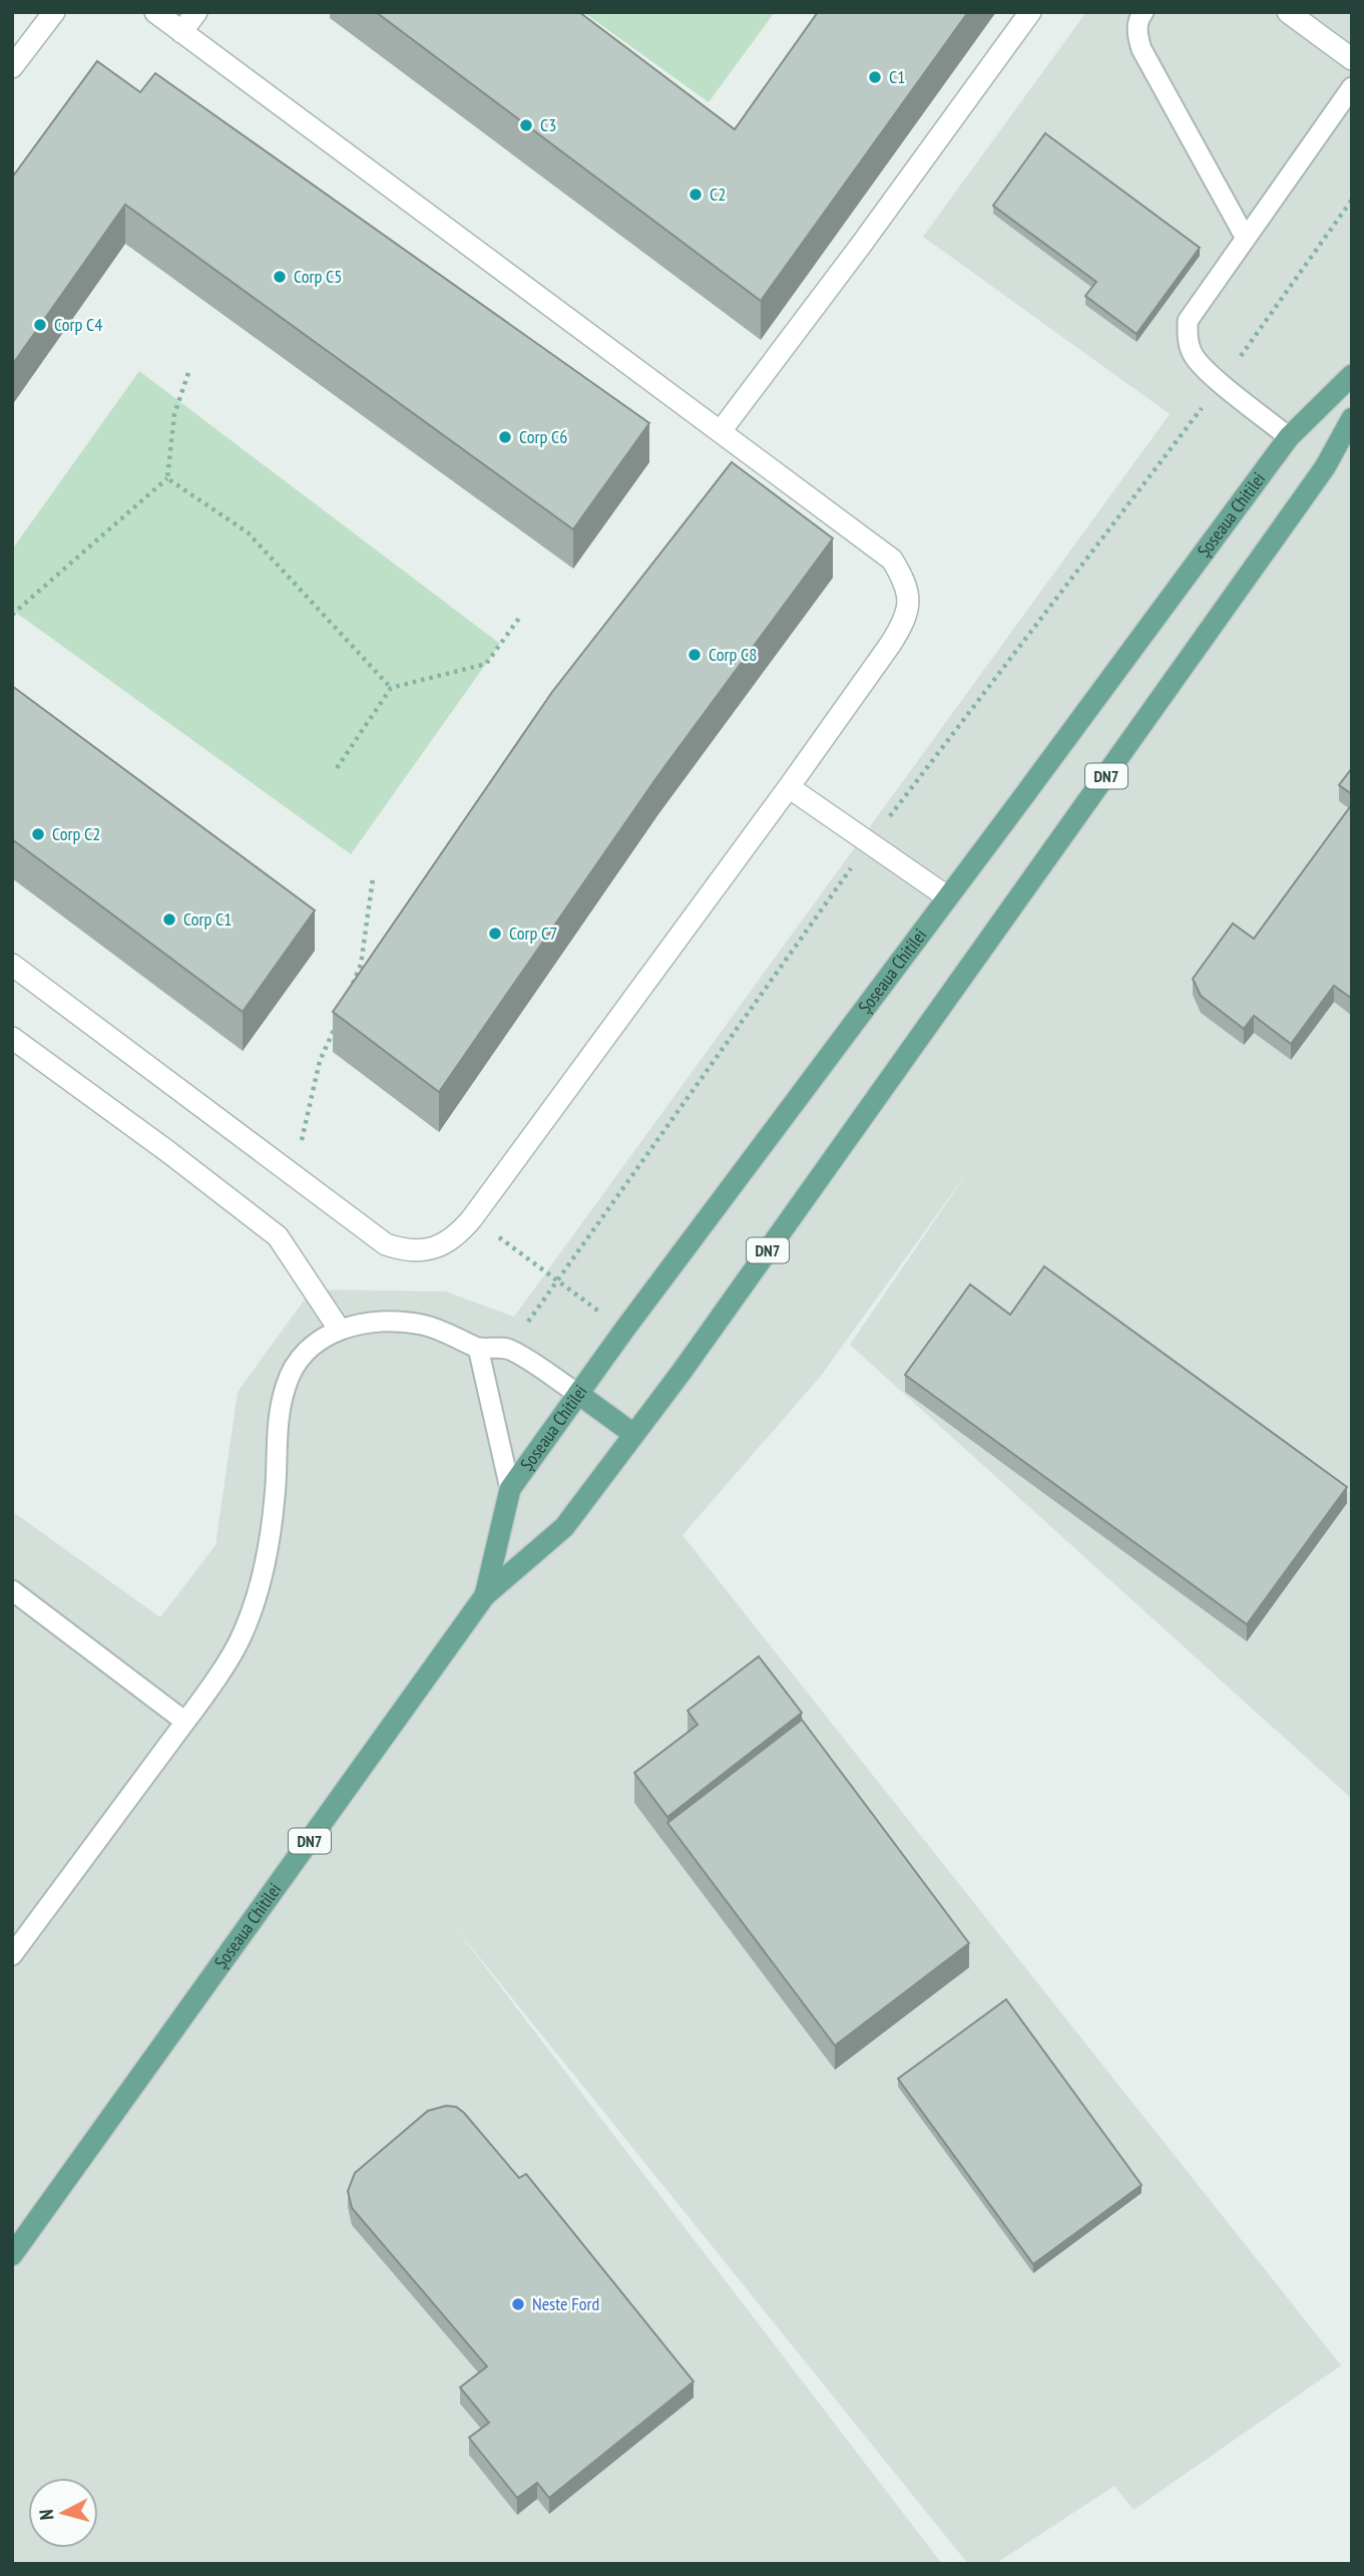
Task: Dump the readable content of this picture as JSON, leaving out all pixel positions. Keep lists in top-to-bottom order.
{
  "streets": {
    "main road": ["Șoseaua Chitilei", "DN7"]
  },
  "places": [
    "C1",
    "C3",
    "C2",
    "Corp C5",
    "Corp C4",
    "Corp C6",
    "Corp C8",
    "Corp C2",
    "Corp C1",
    "Corp C7",
    "Neste Ford"
  ],
  "north": "left"
}
